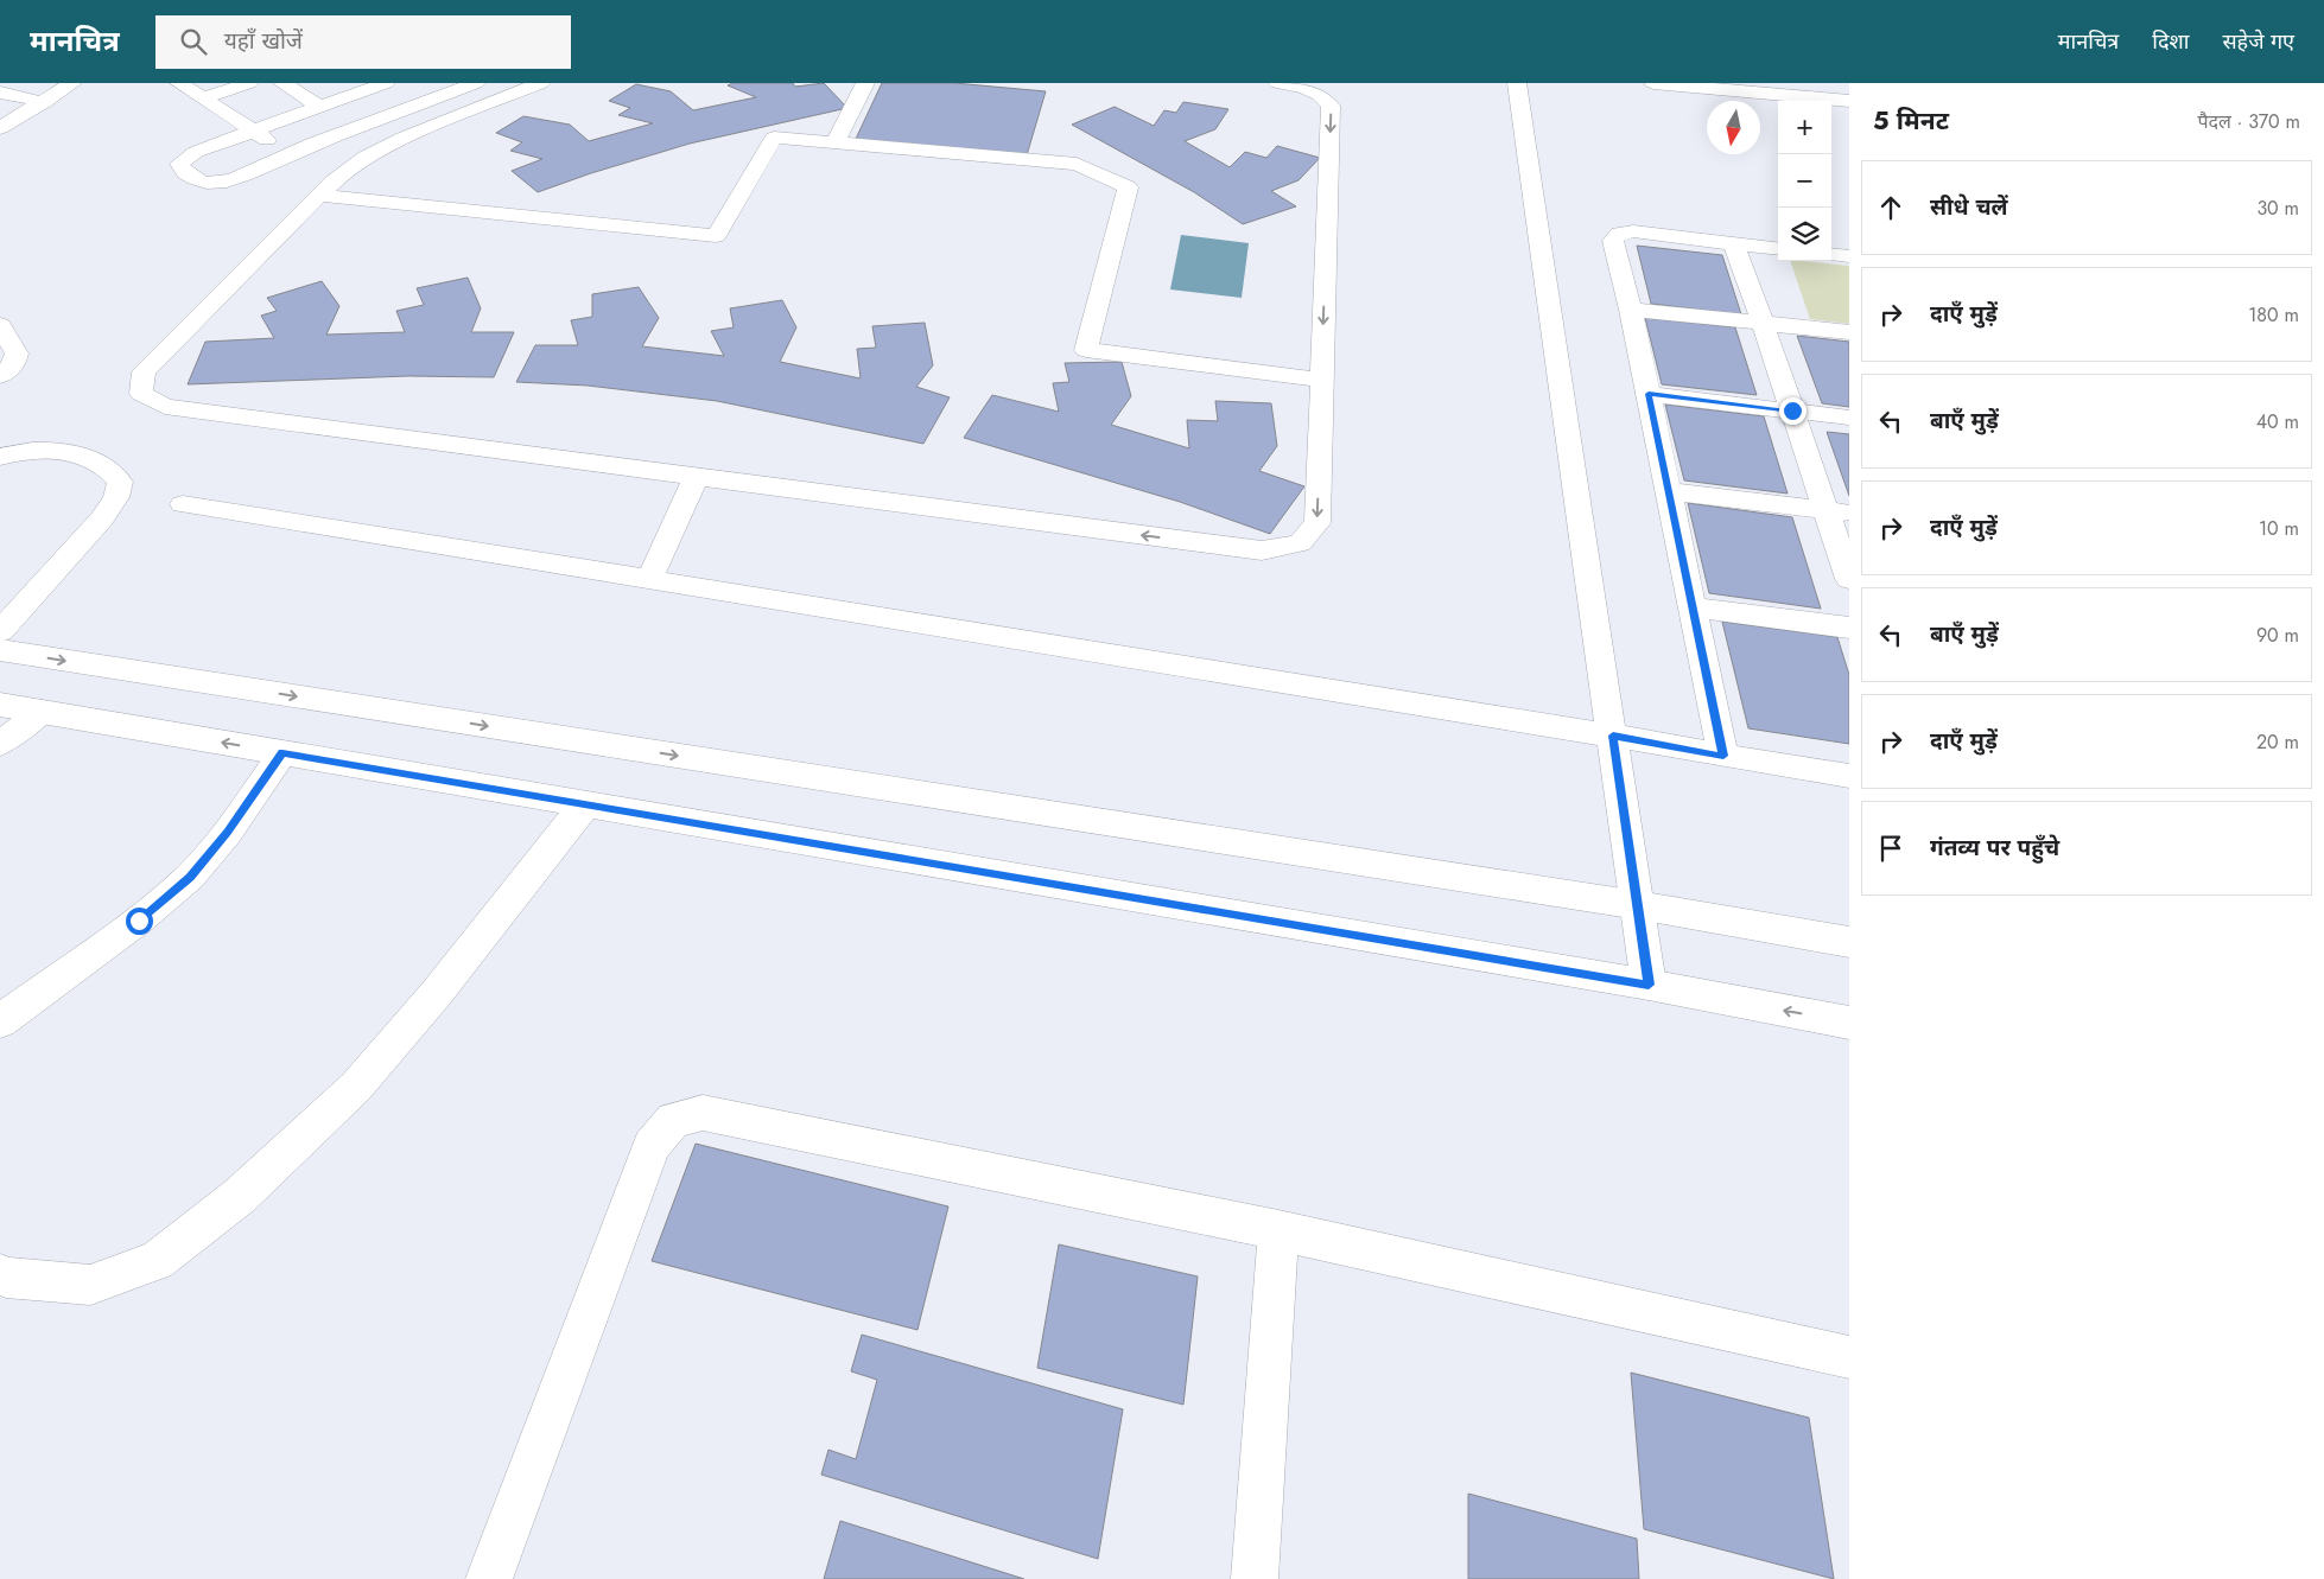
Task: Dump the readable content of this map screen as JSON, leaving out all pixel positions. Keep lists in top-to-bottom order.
{
  "north": "bottom",
  "page": {
    "header": "मानचित्र",
    "search": "यहाँ खोजें",
    "nav": ["मानचित्र", "दिशा", "सहेजे गए"],
    "heading": ["5 मिनट", "पैदल · 370 m"],
    "map_buttons": ["+", "−"],
    "list": [
      ["सीधे चलें", "30 m"],
      ["दाएँ मुड़ें", "180 m"],
      ["बाएँ मुड़ें", "40 m"],
      ["दाएँ मुड़ें", "10 m"],
      ["बाएँ मुड़ें", "90 m"],
      ["दाएँ मुड़ें", "20 m"],
      "गंतव्य पर पहुँचे"
    ]
  }
}
